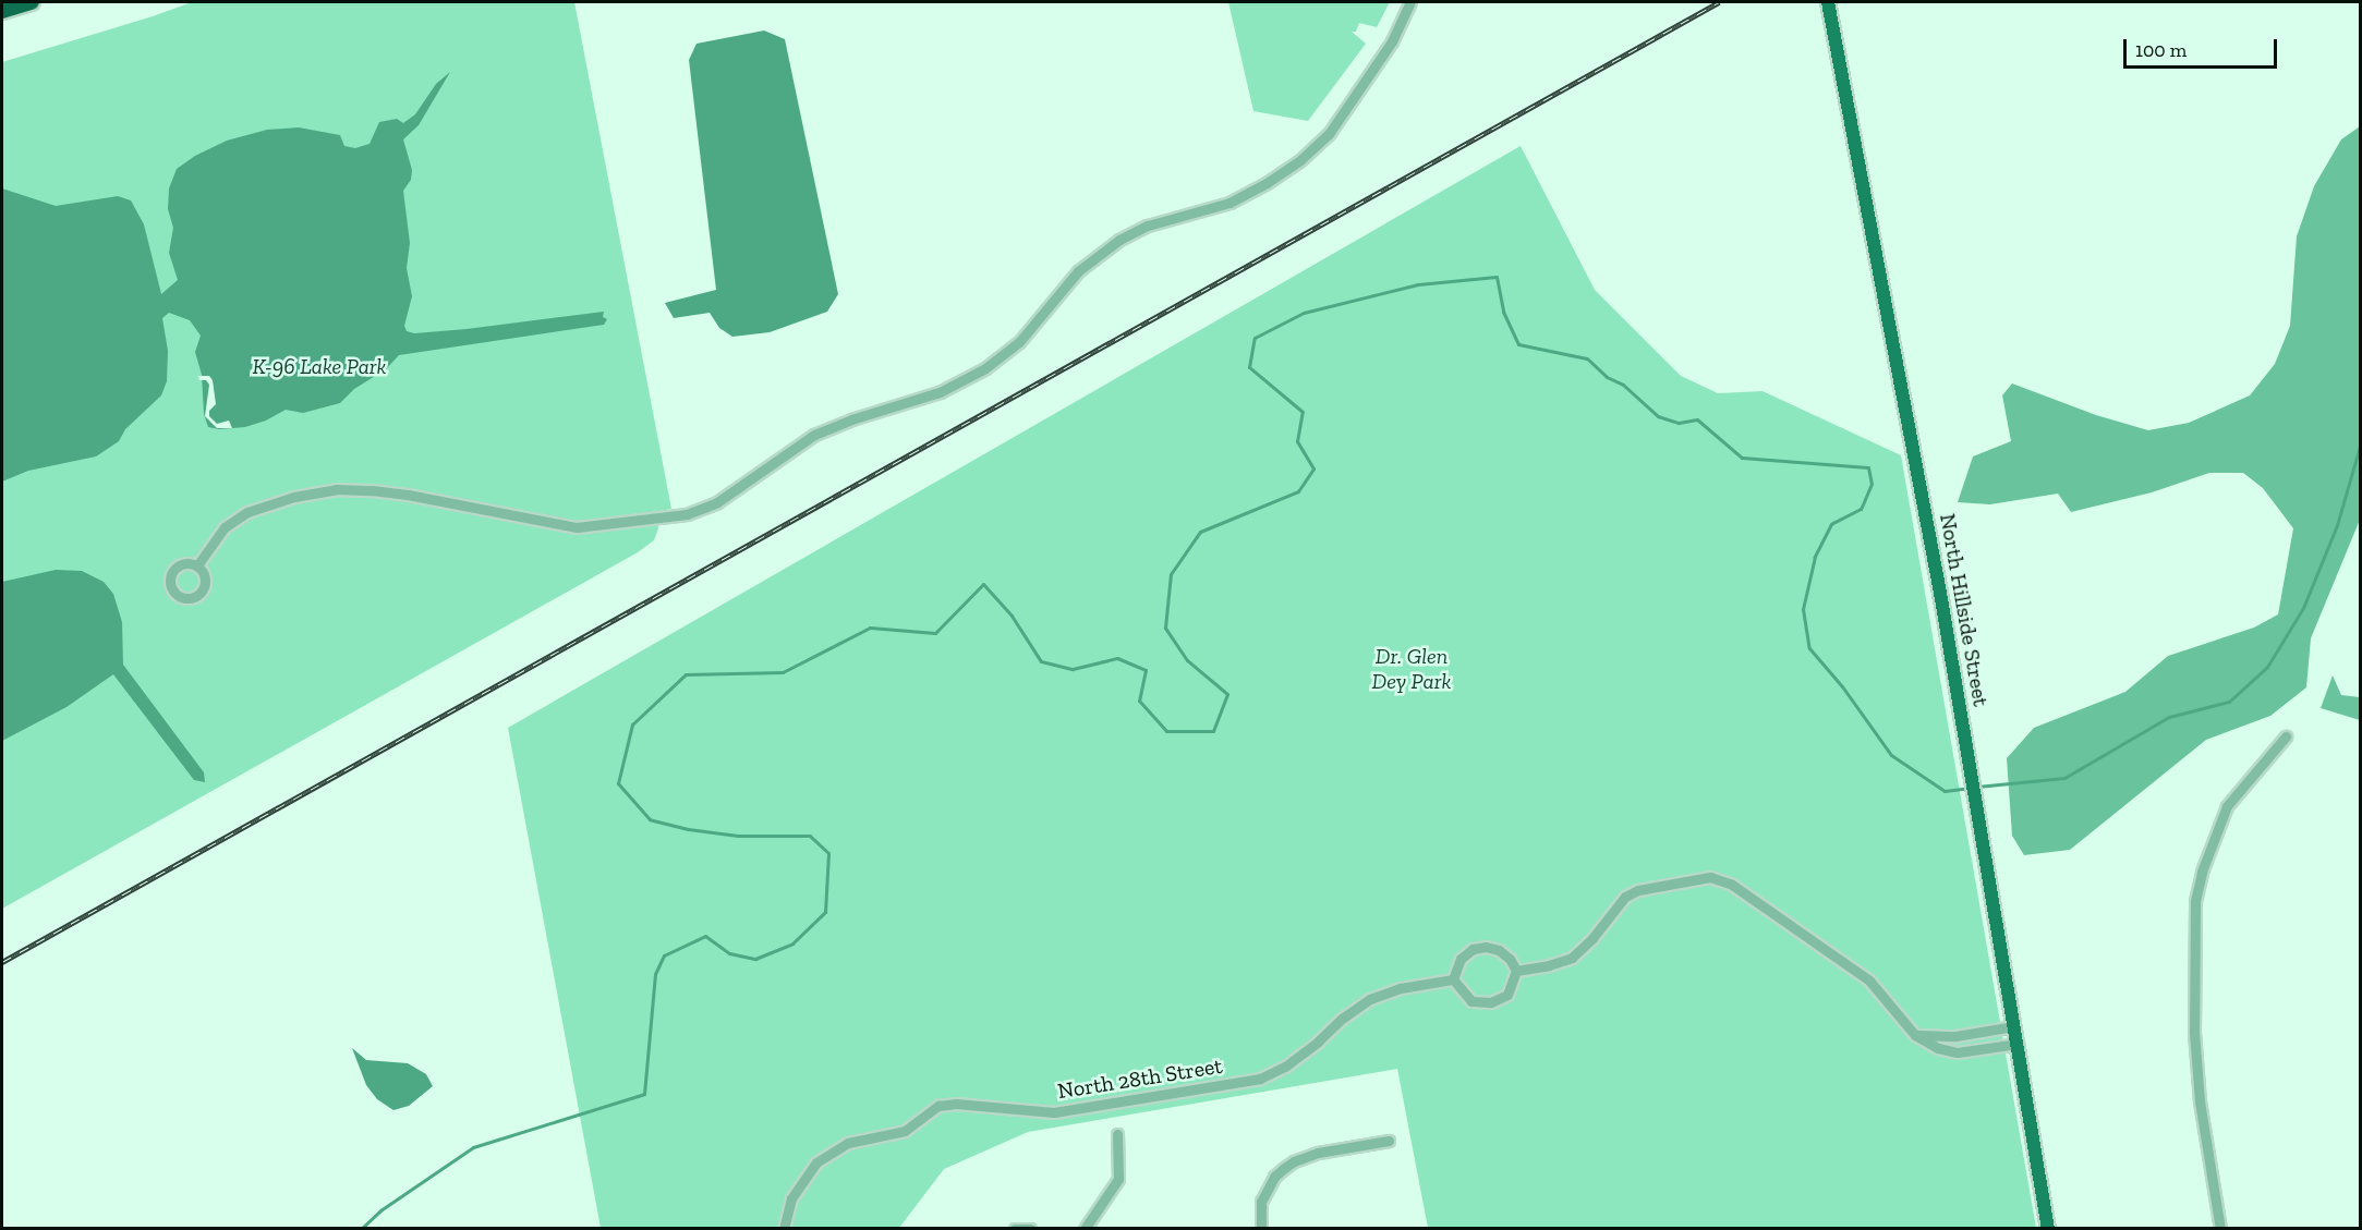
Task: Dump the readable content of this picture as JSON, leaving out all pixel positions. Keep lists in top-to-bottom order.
{
  "streets": {
    "main road": ["North Hillside Street"],
    "street": ["North 28th Street"]
  },
  "parks": ["K-96 Lake Park", "Dr. Glen Dey Park"],
  "scale_bar": "100 m"
}
